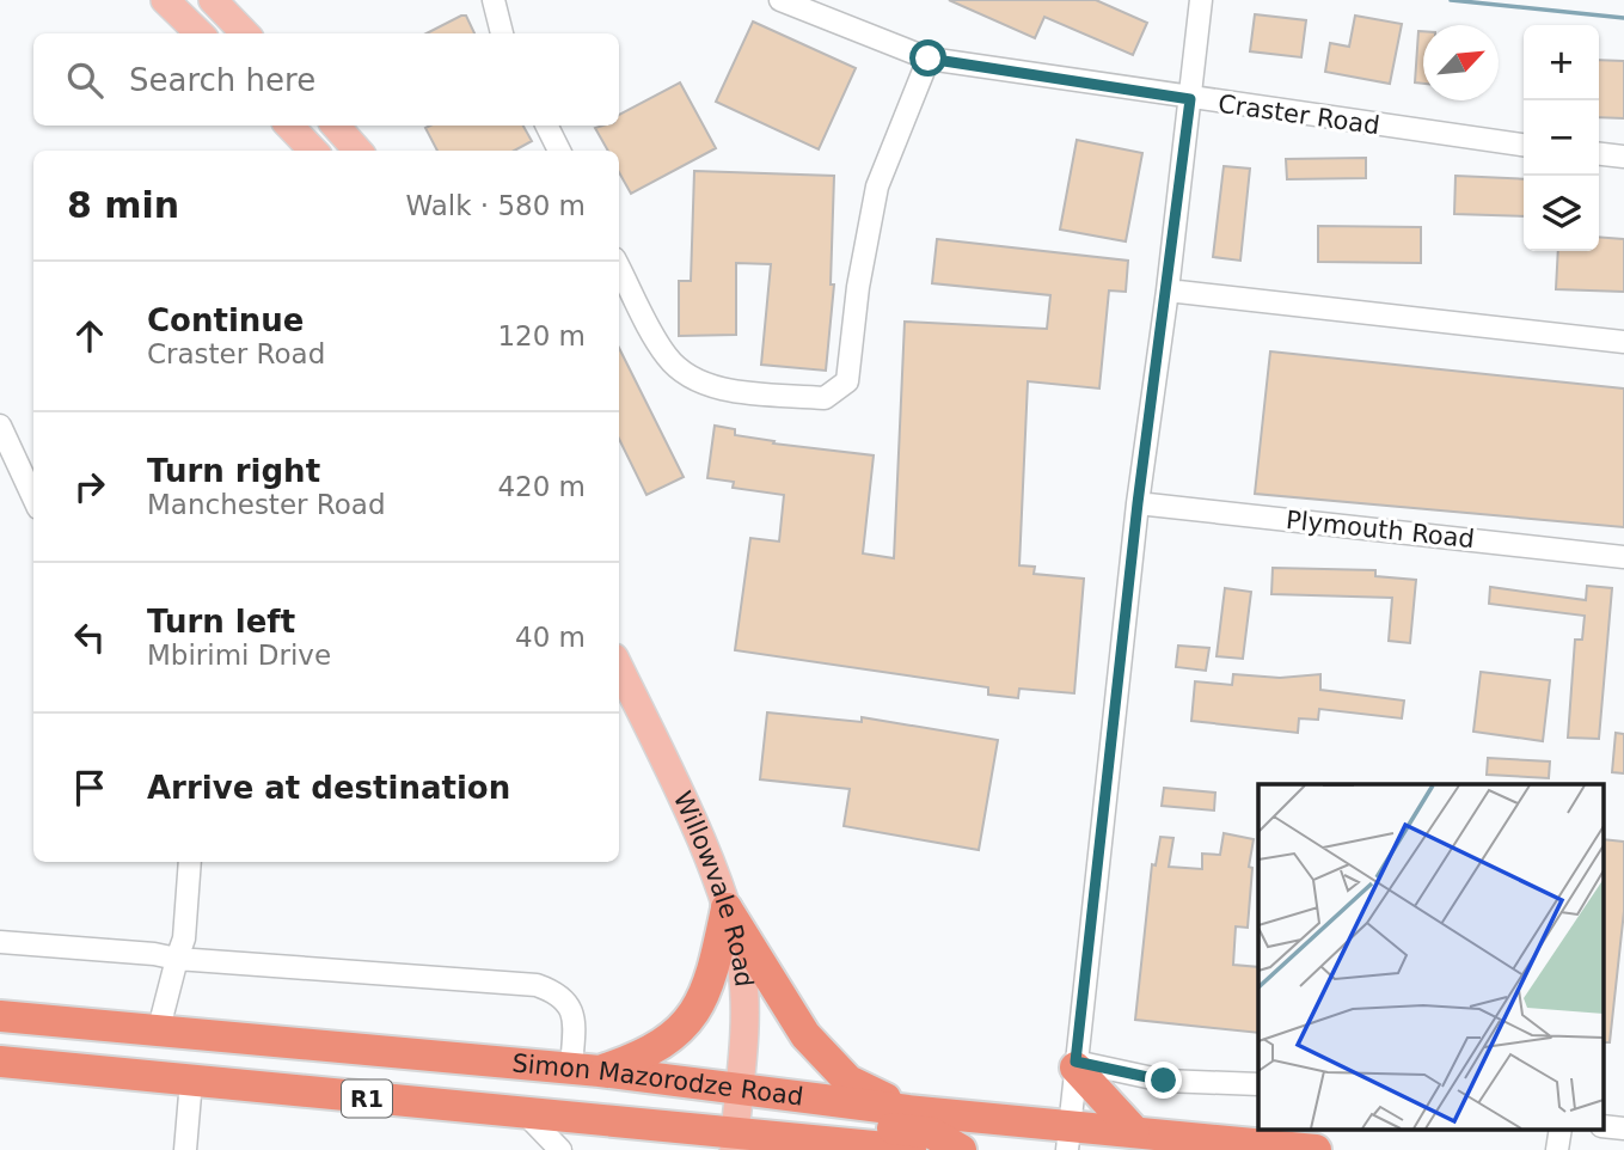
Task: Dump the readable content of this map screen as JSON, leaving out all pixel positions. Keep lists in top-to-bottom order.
{
  "streets": {
    "highway": ["Simon Mazorodze Road", "R1"],
    "main road": ["Willowvale Road"],
    "street": ["Craster Road", "Plymouth Road"]
  },
  "crossings": [
    ["Willowvale Road", "Simon Mazorodze Road"]
  ],
  "north": "top right",
  "page": {
    "map_buttons": ["+", "−"],
    "search": "Search here",
    "heading": ["8 min", "Walk · 580 m"],
    "list": [
      ["Continue", "Craster Road", "120 m"],
      ["Turn right", "Manchester Road", "420 m"],
      ["Turn left", "Mbirimi Drive", "40 m"],
      "Arrive at destination"
    ]
  }
}
